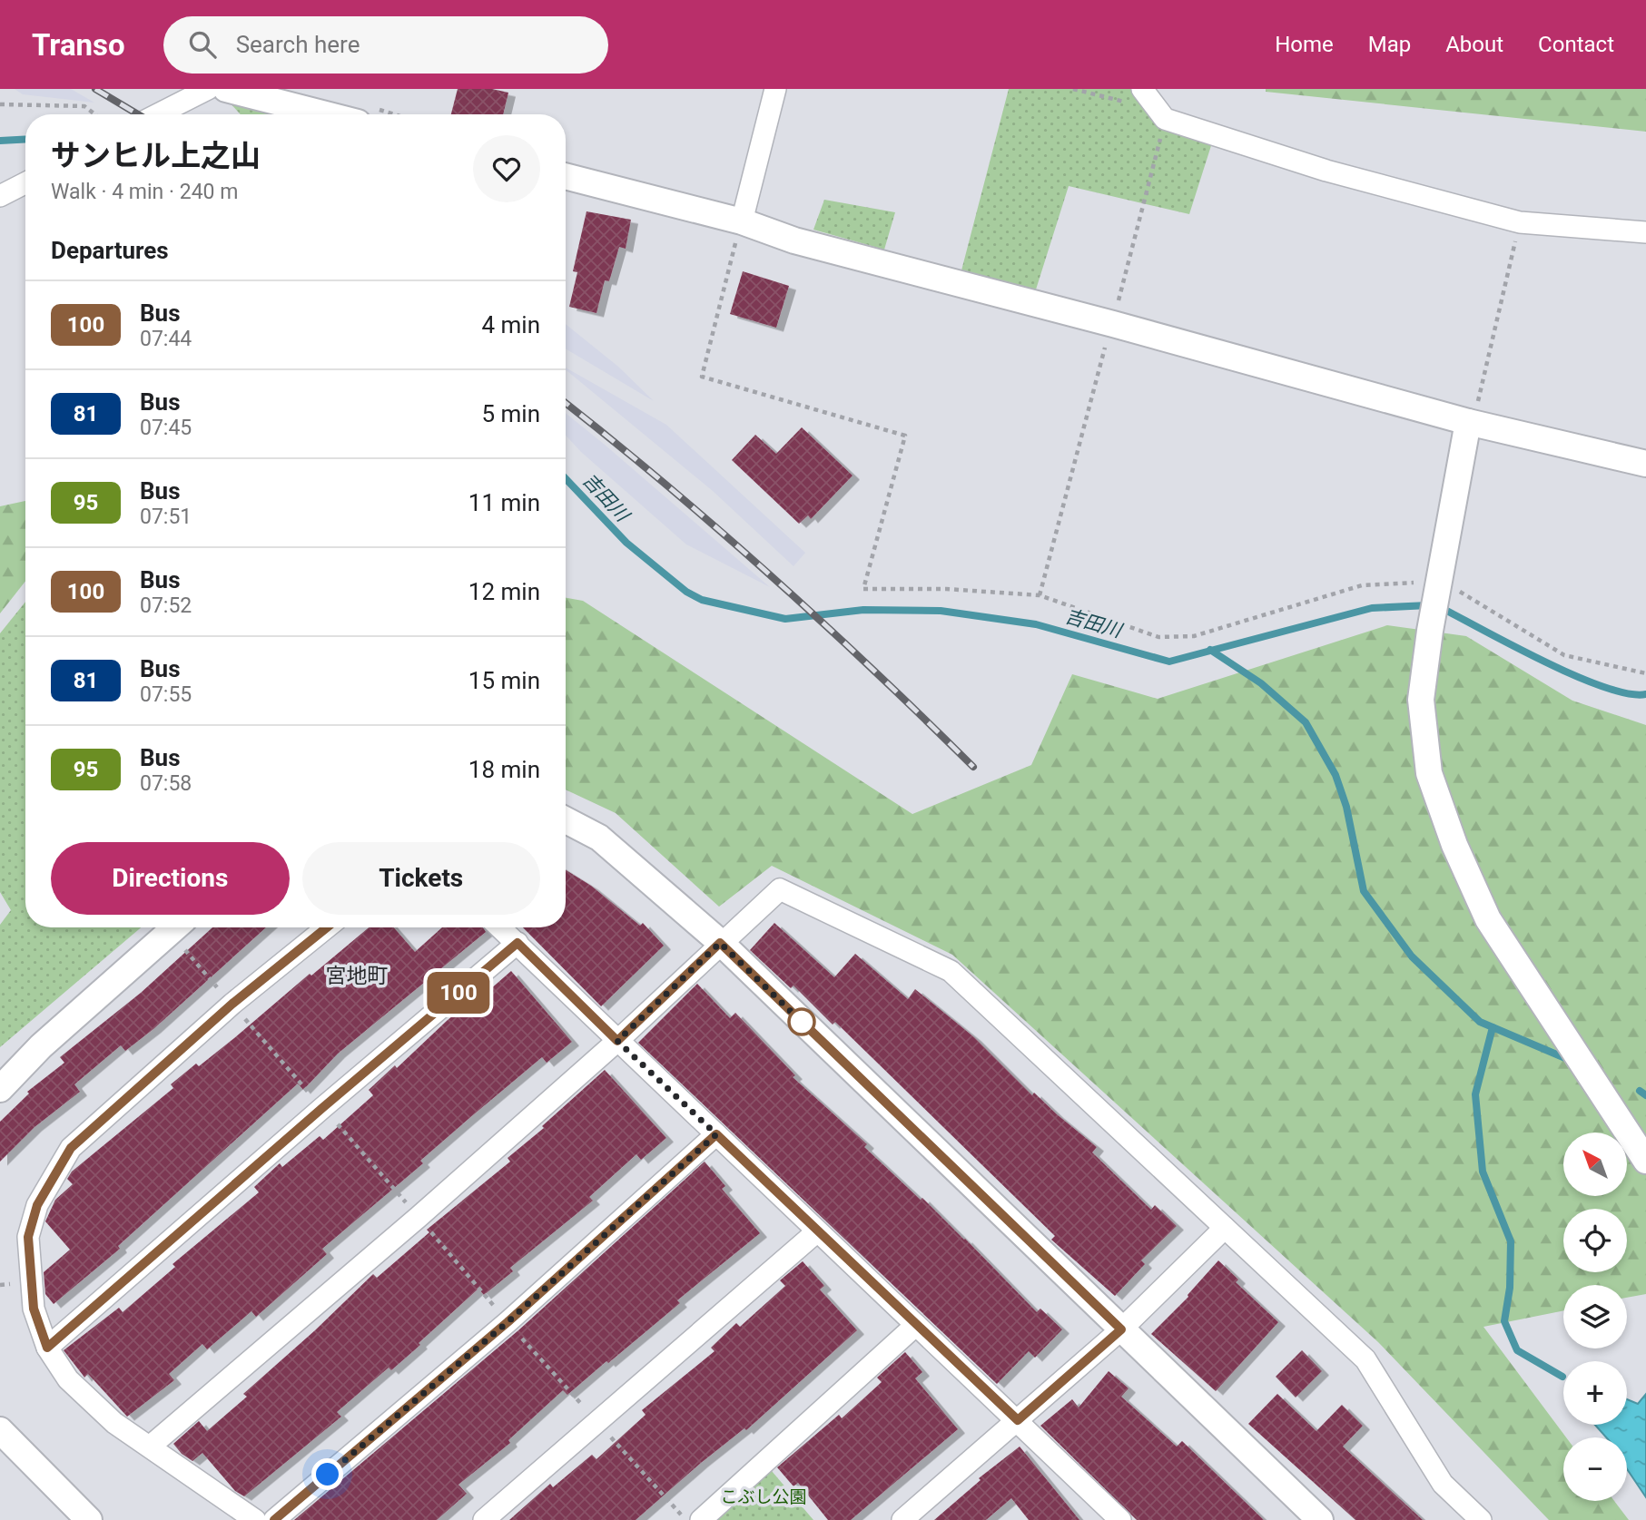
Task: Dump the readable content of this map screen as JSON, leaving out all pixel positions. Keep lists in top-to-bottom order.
{
  "districts": ["宮地町"],
  "water": ["吉田川"],
  "parks": ["こぶし公園"],
  "lines": ["bus line 100"],
  "north": "top left",
  "page": {
    "header": "Transo",
    "search": "Search here",
    "nav": [
      "Home",
      "Map",
      "About",
      "Contact"
    ],
    "on_map": "100",
    "heading": [
      ["サンヒル上之山", "Walk · 4 min · 240 m"],
      "Departures"
    ],
    "list": [
      {
        "mark": "100",
        "name": "Bus",
        "note": "07:44",
        "value": "4 min"
      },
      {
        "mark": "81",
        "name": "Bus",
        "note": "07:45",
        "value": "5 min"
      },
      {
        "mark": "95",
        "name": "Bus",
        "note": "07:51",
        "value": "11 min"
      },
      {
        "mark": "100",
        "name": "Bus",
        "note": "07:52",
        "value": "12 min"
      },
      {
        "mark": "81",
        "name": "Bus",
        "note": "07:55",
        "value": "15 min"
      },
      {
        "mark": "95",
        "name": "Bus",
        "note": "07:58",
        "value": "18 min"
      }
    ],
    "buttons": ["Directions", "Tickets"],
    "map_buttons": ["+", "−"]
  }
}
